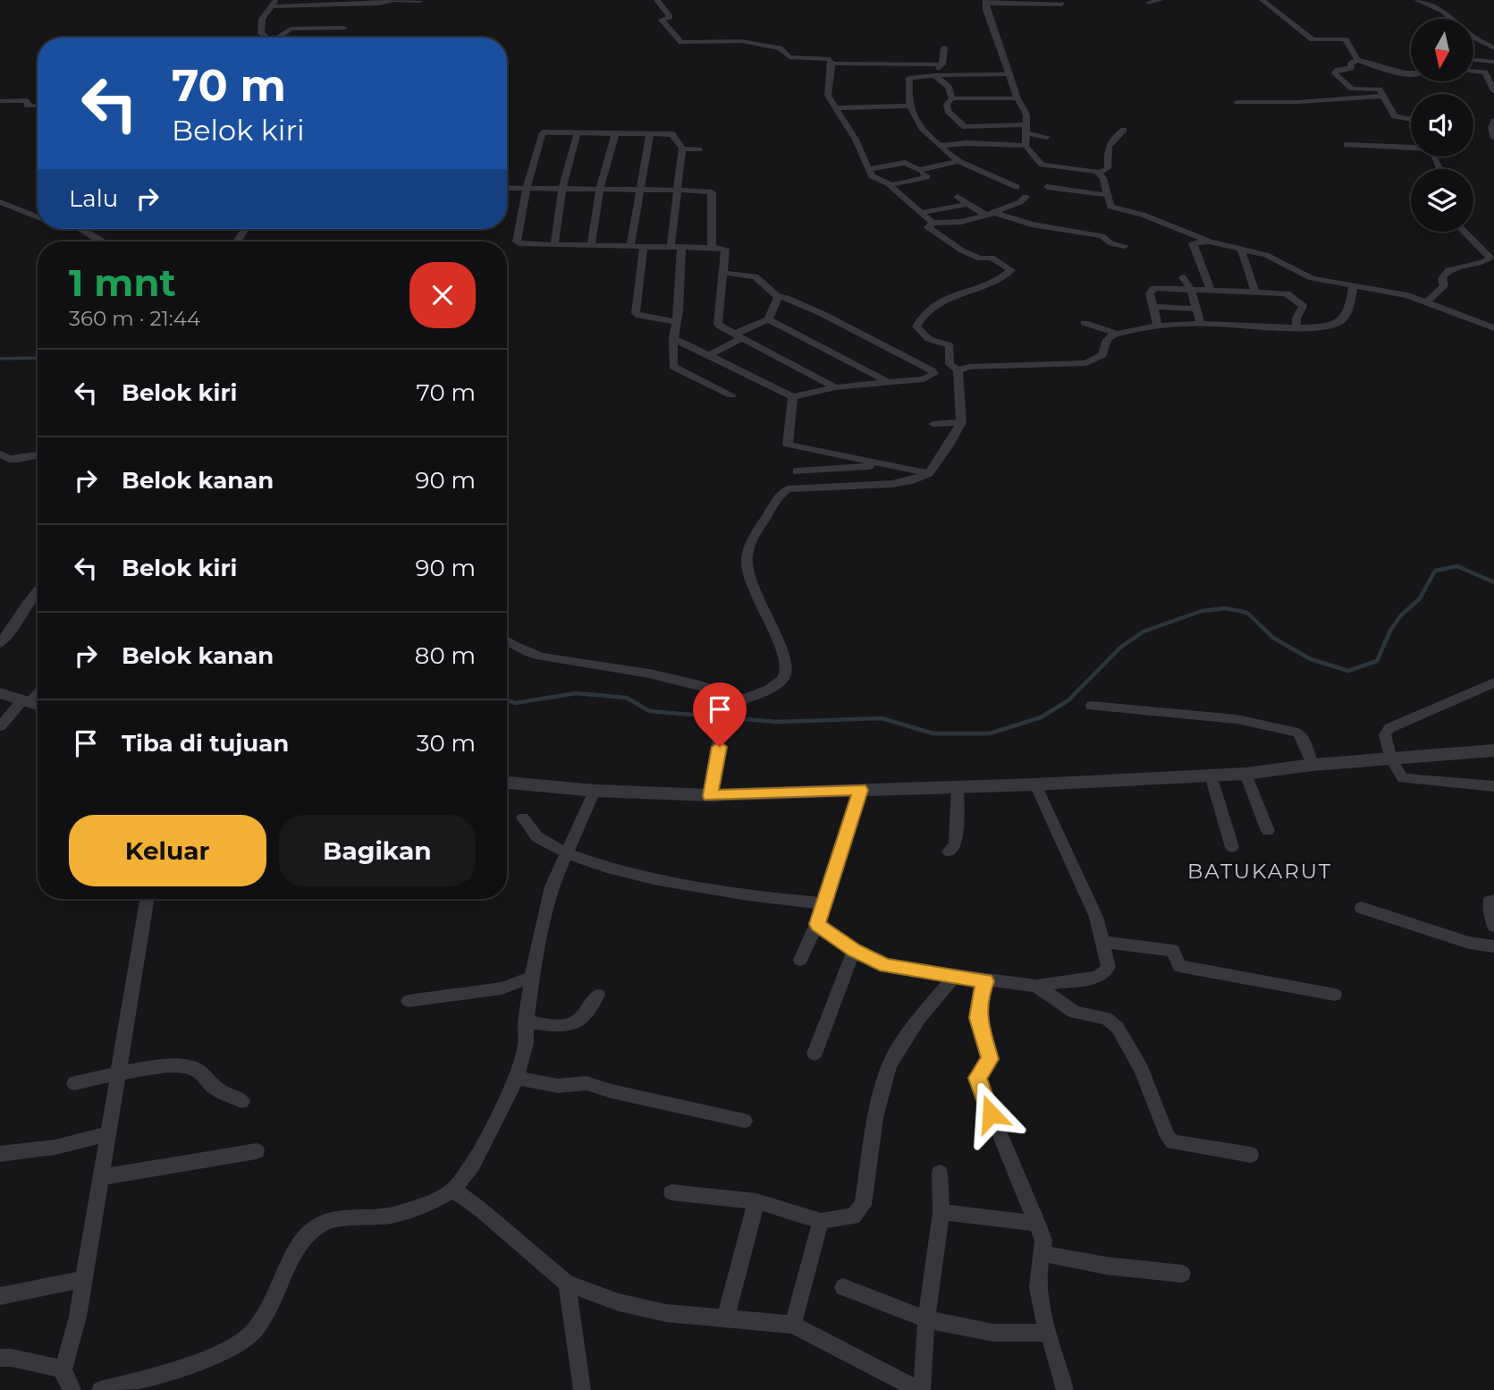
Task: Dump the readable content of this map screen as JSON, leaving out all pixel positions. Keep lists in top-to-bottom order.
{
  "districts": ["BATUKARUT"],
  "north": "bottom",
  "page": {
    "turn": ["70 m", "Belok kiri"],
    "then": "Lalu",
    "heading": ["1 mnt", "360 m · 21:44"],
    "list": [
      {
        "name": "Belok kiri",
        "value": "70 m"
      },
      {
        "name": "Belok kanan",
        "value": "90 m"
      },
      {
        "name": "Belok kiri",
        "value": "90 m"
      },
      {
        "name": "Belok kanan",
        "value": "80 m"
      },
      {
        "name": "Tiba di tujuan",
        "value": "30 m"
      }
    ],
    "buttons": ["Keluar", "Bagikan"]
  }
}
